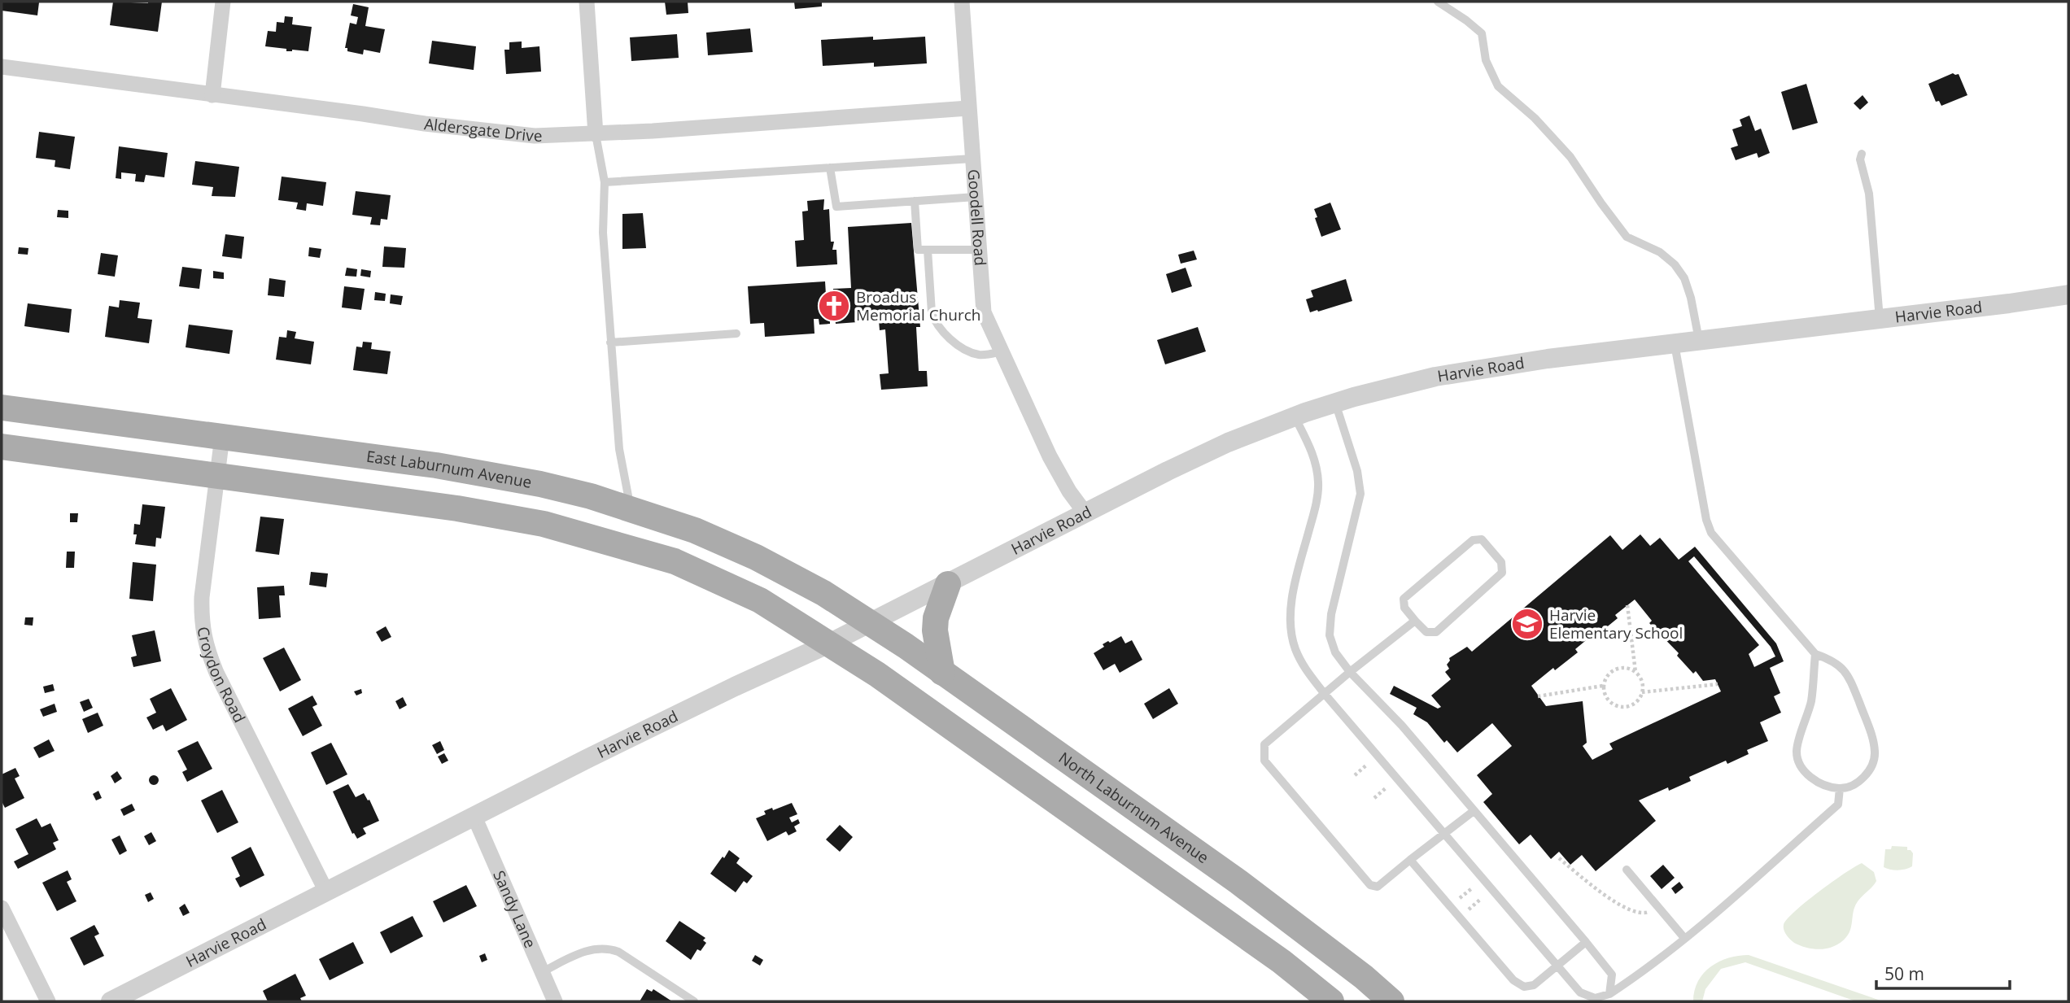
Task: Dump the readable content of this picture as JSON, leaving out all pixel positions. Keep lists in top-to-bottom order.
{
  "streets": {
    "main road": ["East Laburnum Avenue", "North Laburnum Avenue"],
    "street": [
      "Aldersgate Drive",
      "Goodell Road",
      "Harvie Road",
      "Croydon Road",
      "Sandy Lane"
    ]
  },
  "crossings": [
    ["Aldersgate Drive", "Goodell Road"],
    ["Goodell Road", "Harvie Road"],
    ["Harvie Road", "East Laburnum Avenue"],
    ["Harvie Road", "Croydon Road"],
    ["Harvie Road", "North Laburnum Avenue"],
    ["Harvie Road", "Sandy Lane"],
    ["East Laburnum Avenue", "Croydon Road"],
    ["East Laburnum Avenue", "North Laburnum Avenue"]
  ],
  "places": {
    "church": ["Broadus Memorial Church"],
    "school or university": ["Harvie Elementary School"]
  },
  "scale_bar": "50 m"
}
